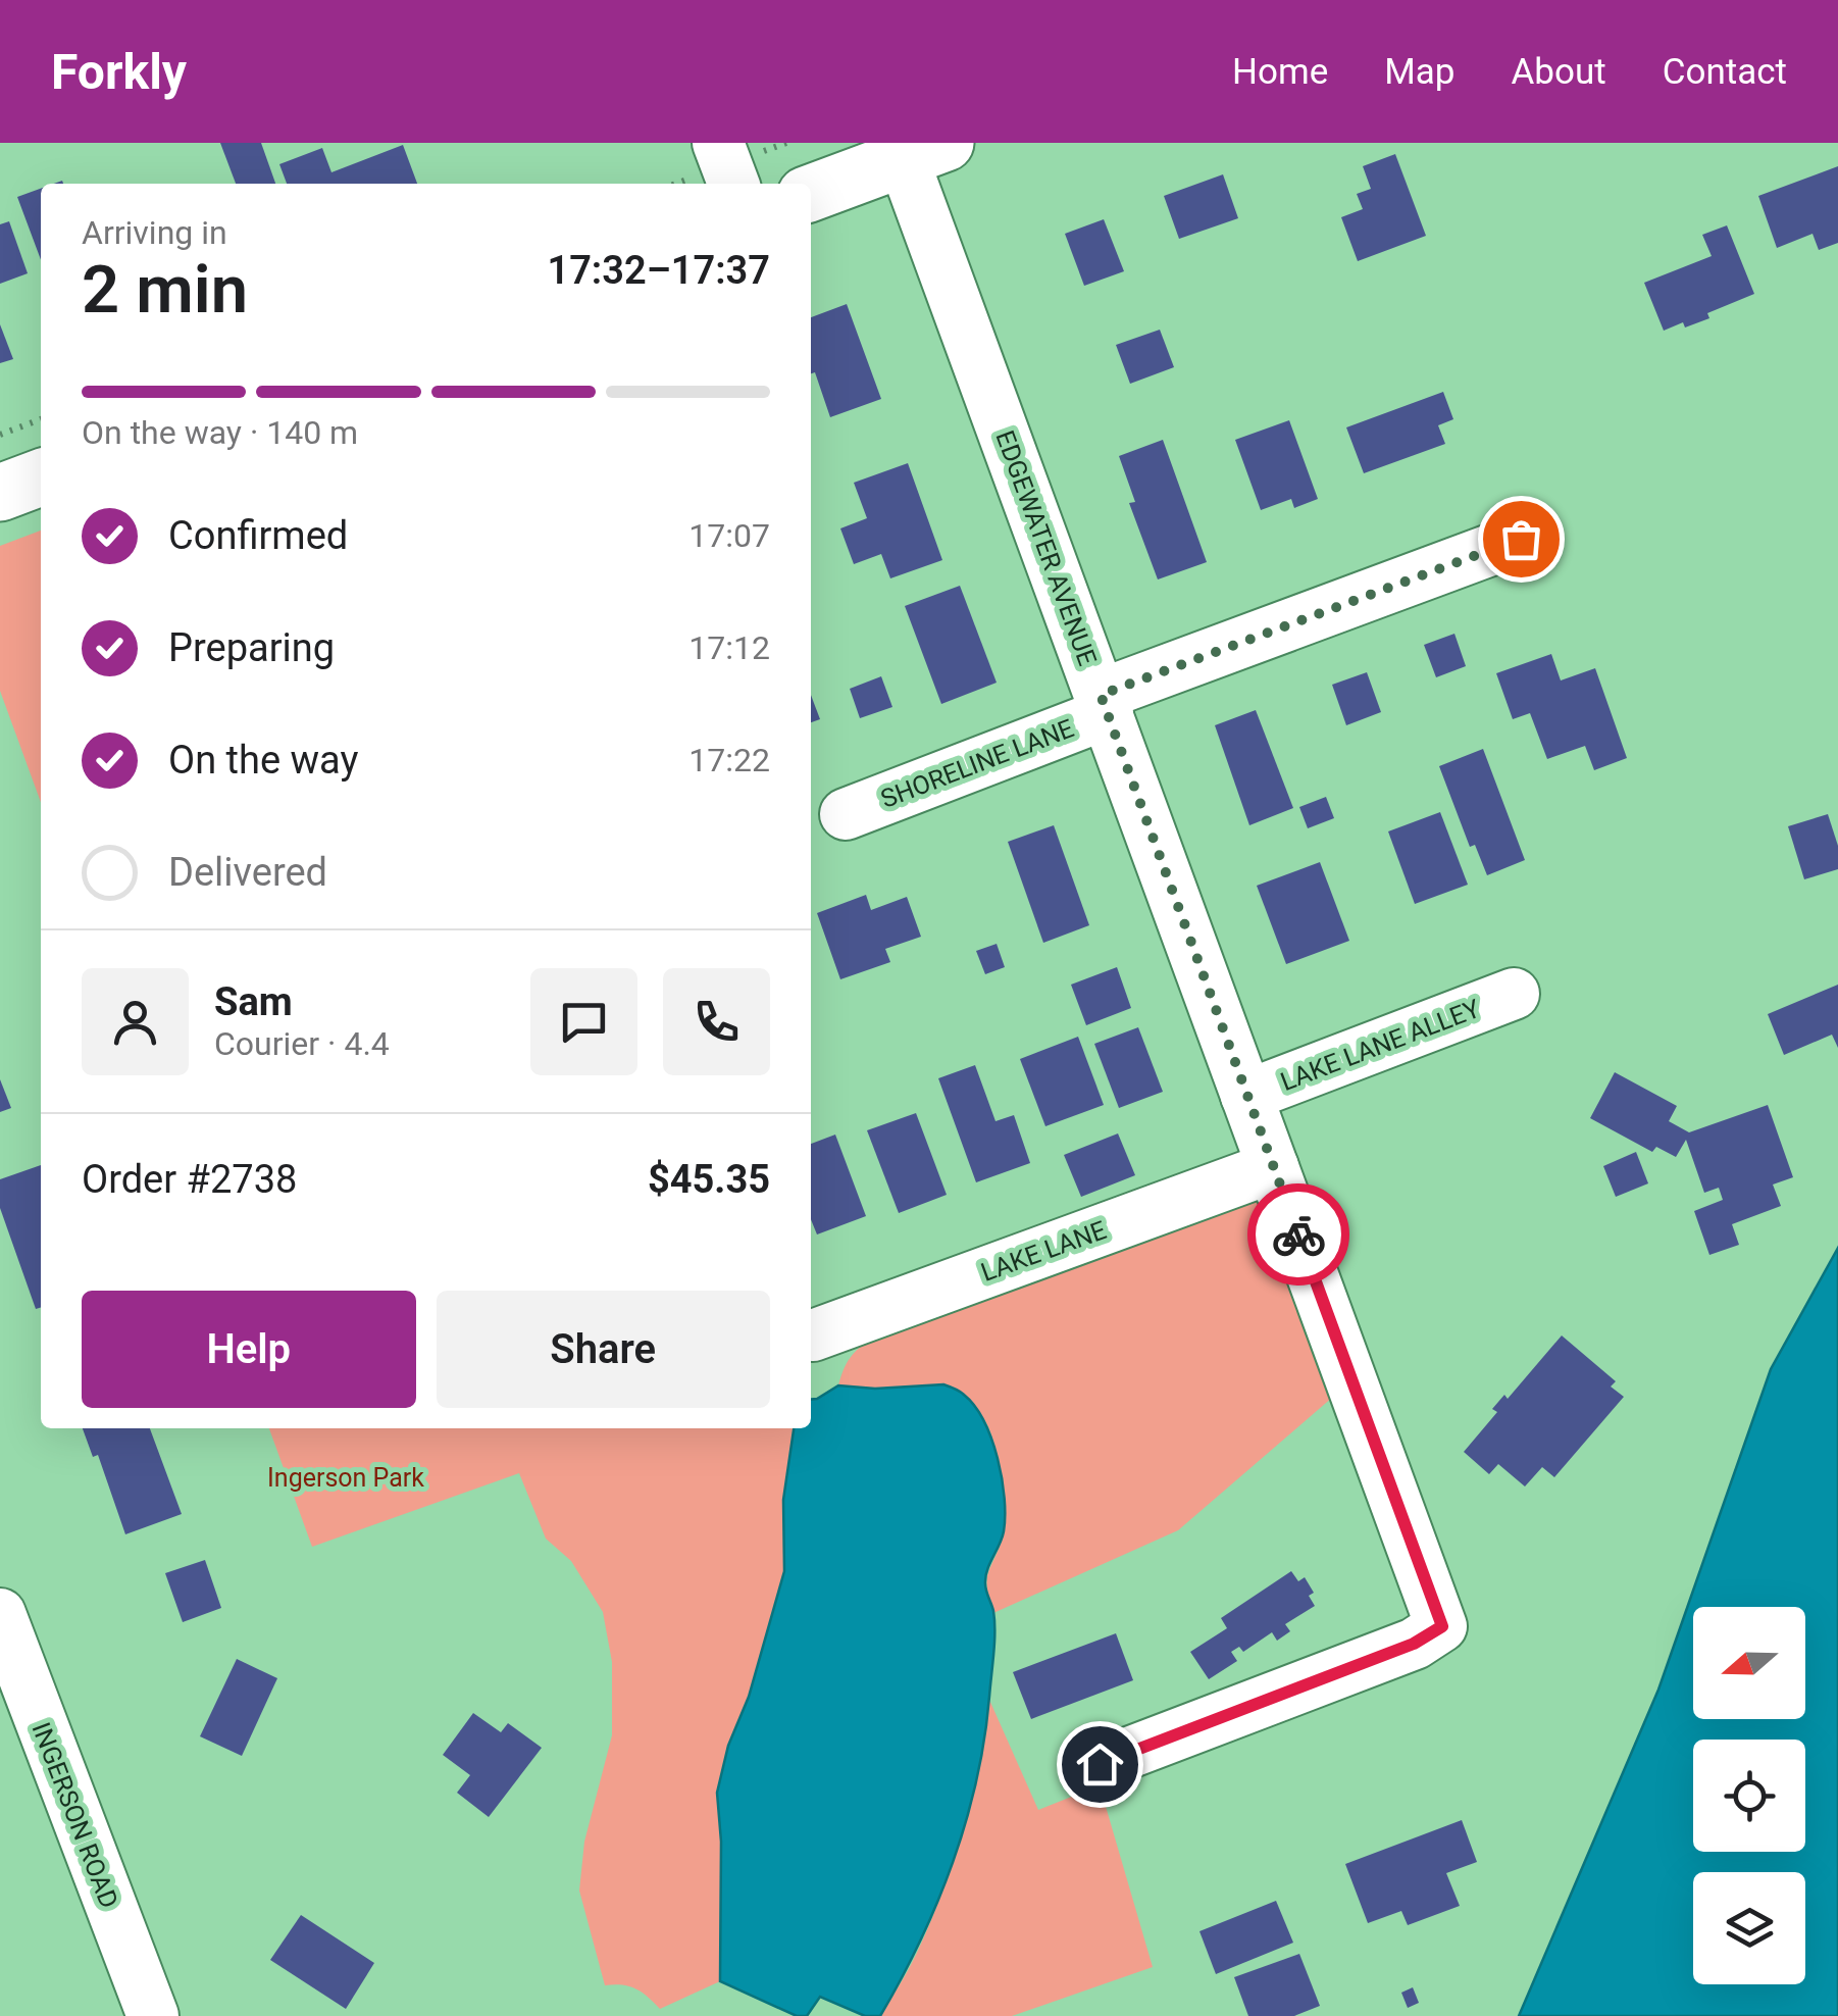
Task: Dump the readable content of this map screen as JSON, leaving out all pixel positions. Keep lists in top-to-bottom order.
{
  "streets": {
    "street": [
      "EDGEWATER AVENUE",
      "SHORELINE LANE",
      "LAKE LANE ALLEY",
      "LAKE LANE",
      "INGERSON ROAD"
    ]
  },
  "crossings": [
    ["EDGEWATER AVENUE", "SHORELINE LANE"],
    ["EDGEWATER AVENUE", "LAKE LANE ALLEY"],
    ["EDGEWATER AVENUE", "LAKE LANE"]
  ],
  "parks": ["Ingerson Park"],
  "north": "left",
  "page": {
    "header": "Forkly",
    "nav": [
      "Home",
      "Map",
      "About",
      "Contact"
    ],
    "heading": ["2 min", "Arriving in", "17:32–17:37"],
    "panel": [
      "Sam",
      "Courier · 4.4",
      "Order #2738",
      "$45.35"
    ],
    "bar": "On the way · 140 m",
    "list": [
      ["Confirmed", "17:07"],
      ["Preparing", "17:12"],
      ["On the way", "17:22"],
      "Delivered"
    ],
    "buttons": ["Help", "Share"]
  }
}
